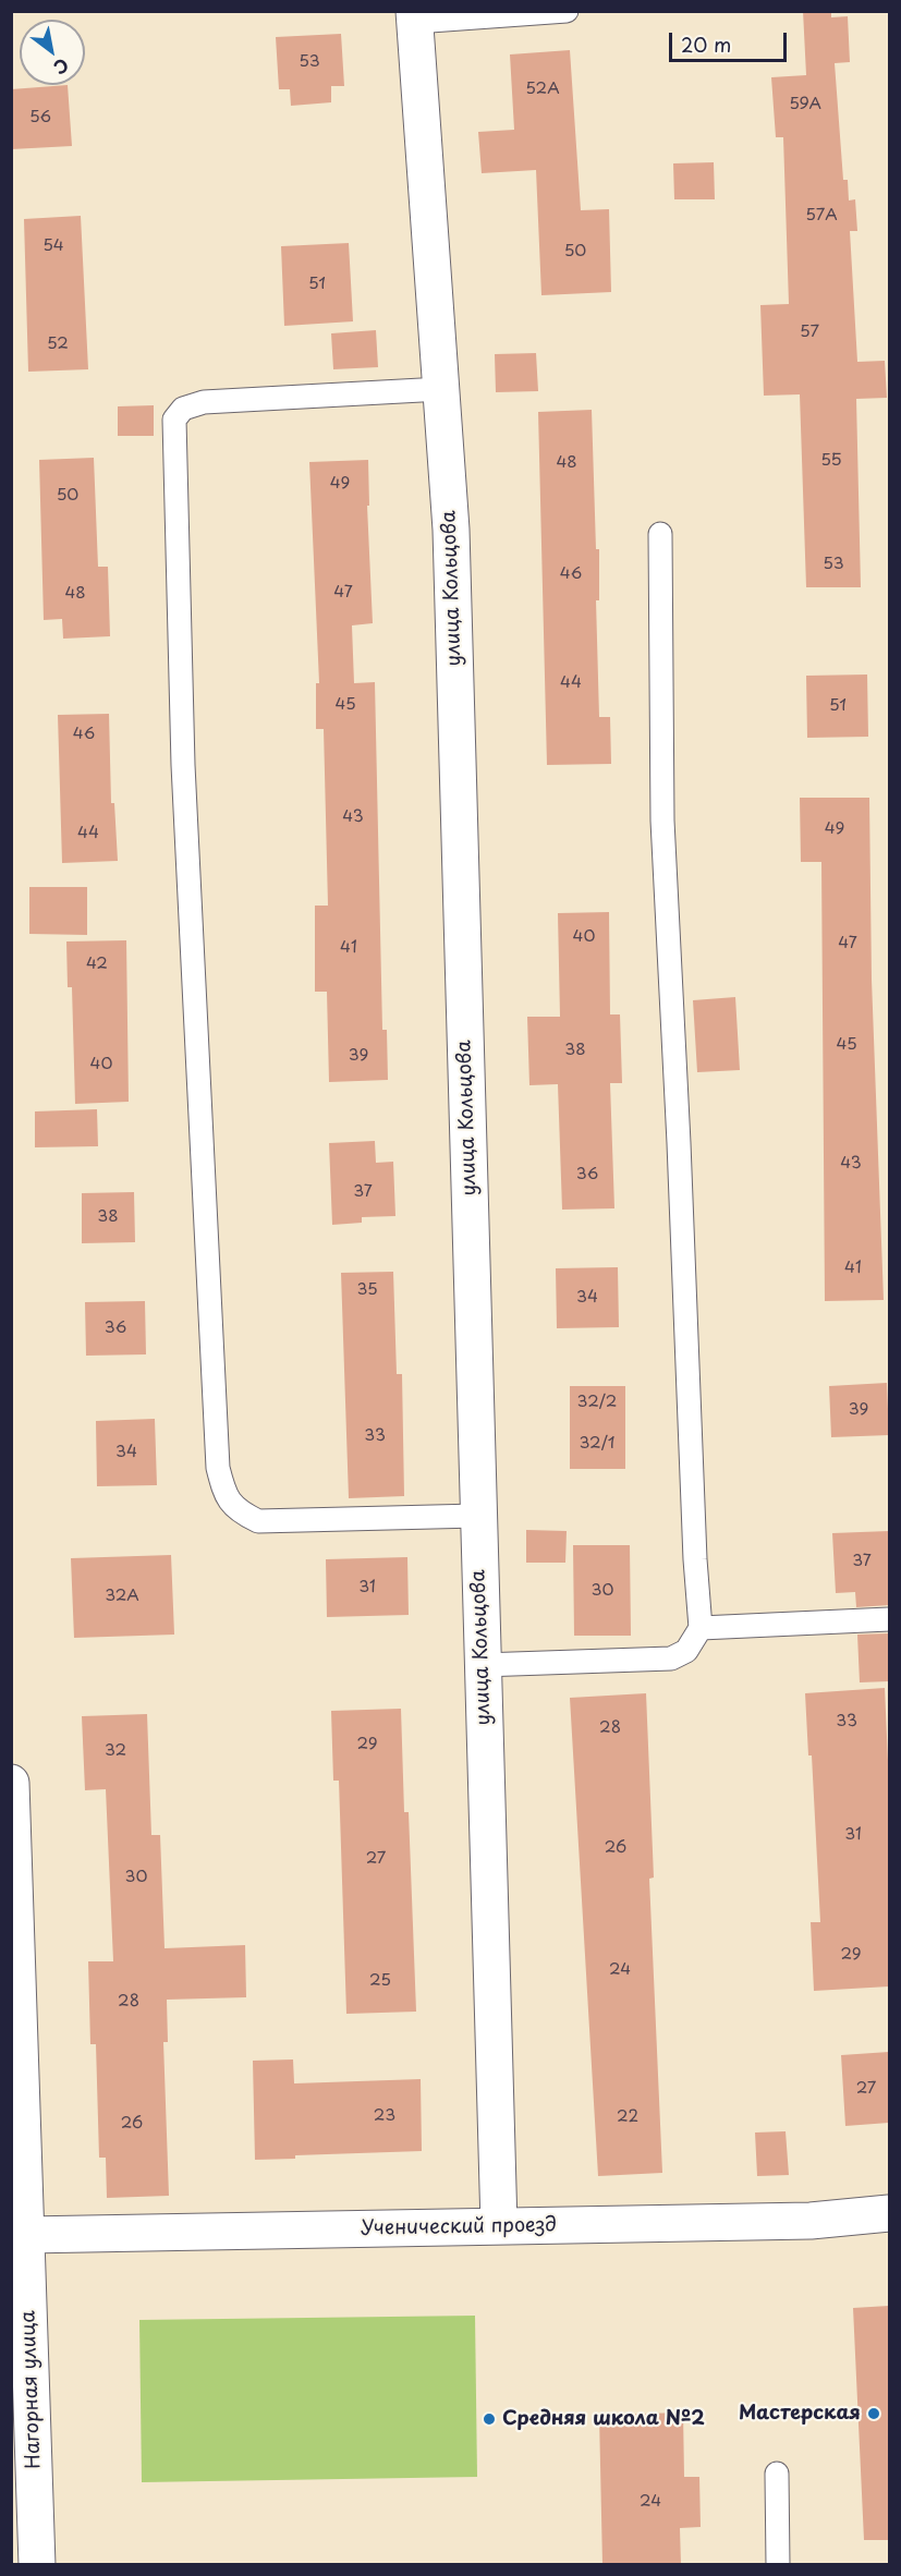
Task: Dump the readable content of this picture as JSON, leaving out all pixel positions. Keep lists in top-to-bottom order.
{
  "streets": {
    "street": ["улица Кольцова", "Ученический проезд", "Нагорная улица"]
  },
  "crossings": [
    ["улица Кольцова", "Ученический проезд"],
    ["Ученический проезд", "Нагорная улица"]
  ],
  "places": ["Мастерская", "Средняя школа №2"],
  "house_numbers": [
    "53",
    "52А",
    "59А",
    "56",
    "57А",
    "54",
    "50",
    "51",
    "57",
    "52",
    "55",
    "48",
    "49",
    "50",
    "53",
    "46",
    "47",
    "48",
    "44",
    "45",
    "51",
    "46",
    "43",
    "49",
    "44",
    "40",
    "47",
    "41",
    "42",
    "45",
    "38",
    "39",
    "40",
    "43",
    "36",
    "37",
    "38",
    "41",
    "35",
    "34",
    "36",
    "32/2",
    "39",
    "33",
    "32/1",
    "34",
    "37",
    "31",
    "30",
    "32А",
    "33",
    "28",
    "29",
    "32",
    "31",
    "26",
    "27",
    "30",
    "29",
    "24",
    "25",
    "28",
    "27",
    "23",
    "22",
    "26",
    "24"
  ],
  "scale_bar": "20 m",
  "north": "bottom right"
}
